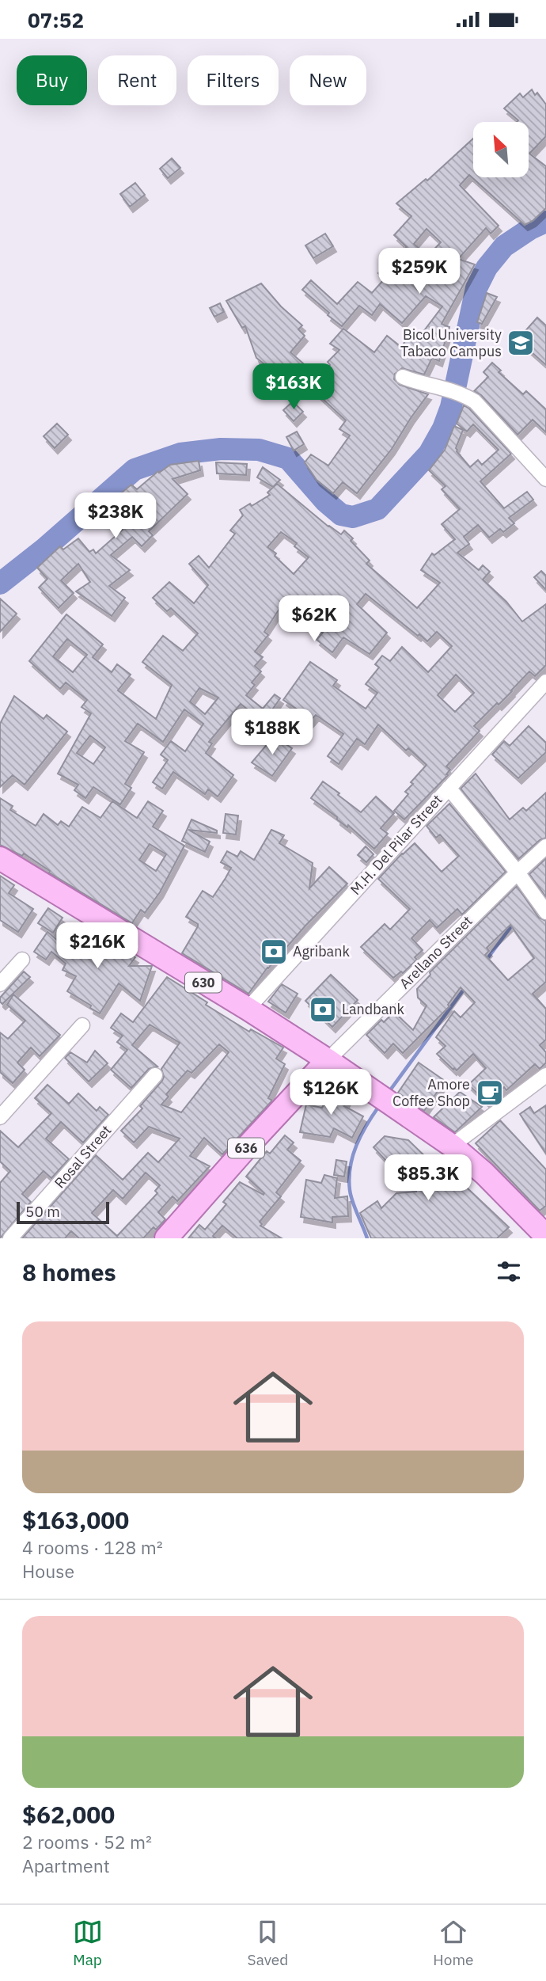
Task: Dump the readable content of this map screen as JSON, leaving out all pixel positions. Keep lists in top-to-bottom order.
{
  "streets": {
    "main road": ["630", "636"],
    "street": ["M.H. Del Pilar Street", "Arellano Street", "Rosal Street"]
  },
  "crossings": [
    ["M.H. Del Pilar Street", "630"],
    ["Arellano Street", "630"],
    ["Arellano Street", "636"],
    ["630", "636"]
  ],
  "places": {
    "school or university": ["Bicol University Tabaco Campus"],
    "bank": ["Agribank", "Landbank"],
    "cafe": ["Amore Coffee Shop"]
  },
  "scale_bar": "50 m",
  "north": "top left",
  "page": {
    "status": "07:52",
    "chip": [
      "Buy",
      "Rent",
      "Filters",
      "New"
    ],
    "price": [
      "$259K",
      "$163K",
      "$238K",
      "$62K",
      "$188K",
      "$216K",
      "$126K",
      "$85.3K"
    ],
    "scale": "50 m",
    "heading": "8 homes",
    "list": [
      {
        "name": "$163,000",
        "note": "4 rooms · 128 m² · House"
      },
      {
        "name": "$62,000",
        "note": "2 rooms · 52 m² · Apartment"
      }
    ],
    "tabs": ["Map", "Saved", "Home"]
  }
}
